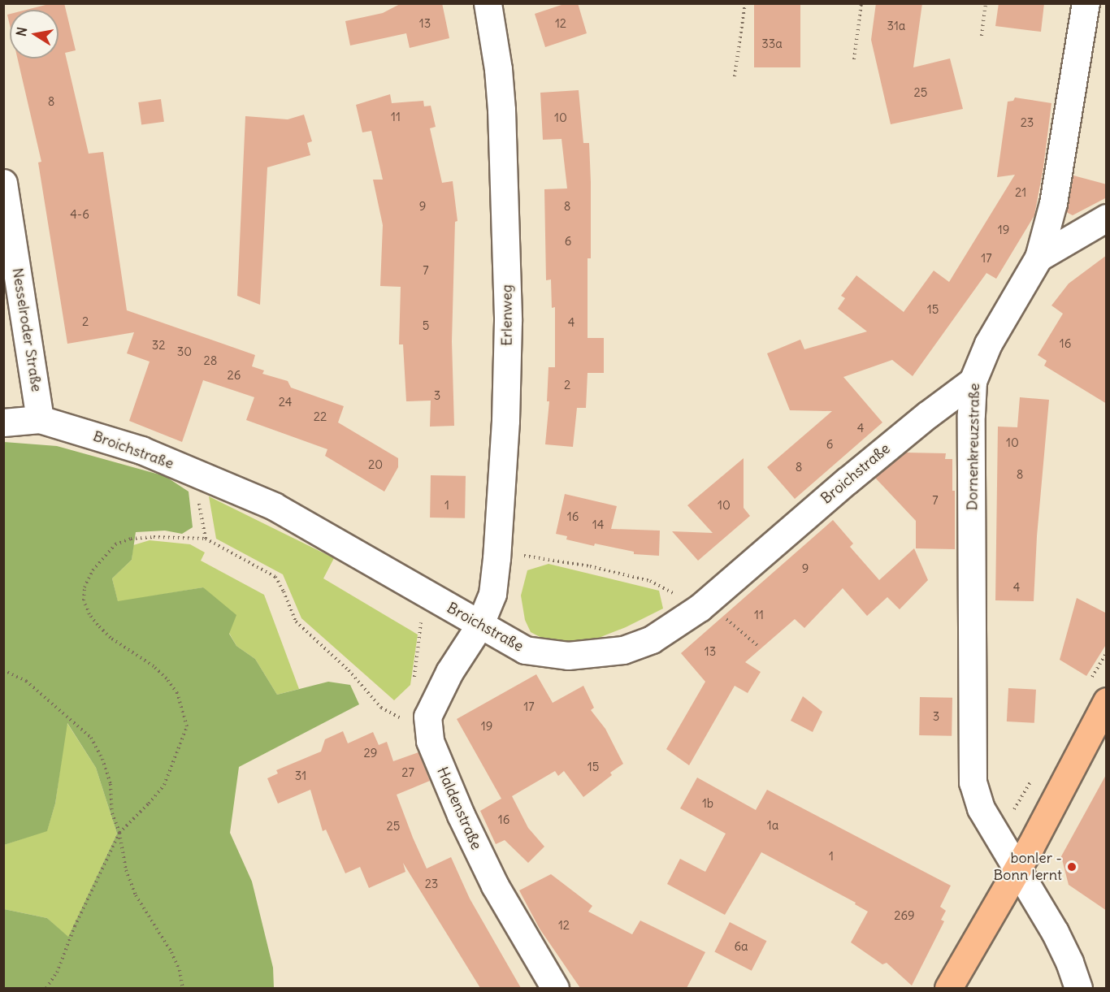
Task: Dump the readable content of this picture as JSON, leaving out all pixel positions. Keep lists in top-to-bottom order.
{
  "streets": {
    "street": [
      "Erlenweg",
      "Nesselroder Straße",
      "Dornenkreuzstraße",
      "Broichstraße",
      "Haldenstraße"
    ]
  },
  "crossings": [
    ["Erlenweg", "Broichstraße"],
    ["Erlenweg", "Haldenstraße"],
    ["Nesselroder Straße", "Broichstraße"],
    ["Dornenkreuzstraße", "Broichstraße"],
    ["Broichstraße", "Haldenstraße"]
  ],
  "places": ["bonler - Bonn lernt"],
  "house_numbers": [
    "13",
    "12",
    "31a",
    "33a",
    "25",
    "8",
    "11",
    "10",
    "23",
    "21",
    "9",
    "8",
    "4-6",
    "19",
    "6",
    "17",
    "7",
    "15",
    "2",
    "4",
    "5",
    "16",
    "32",
    "30",
    "28",
    "26",
    "2",
    "3",
    "24",
    "22",
    "4",
    "10",
    "6",
    "20",
    "8",
    "8",
    "7",
    "1",
    "10",
    "16",
    "14",
    "9",
    "4",
    "11",
    "13",
    "17",
    "3",
    "19",
    "29",
    "15",
    "27",
    "31",
    "1b",
    "16",
    "1a",
    "25",
    "1",
    "23",
    "269",
    "12",
    "6a"
  ],
  "north": "left"
}
